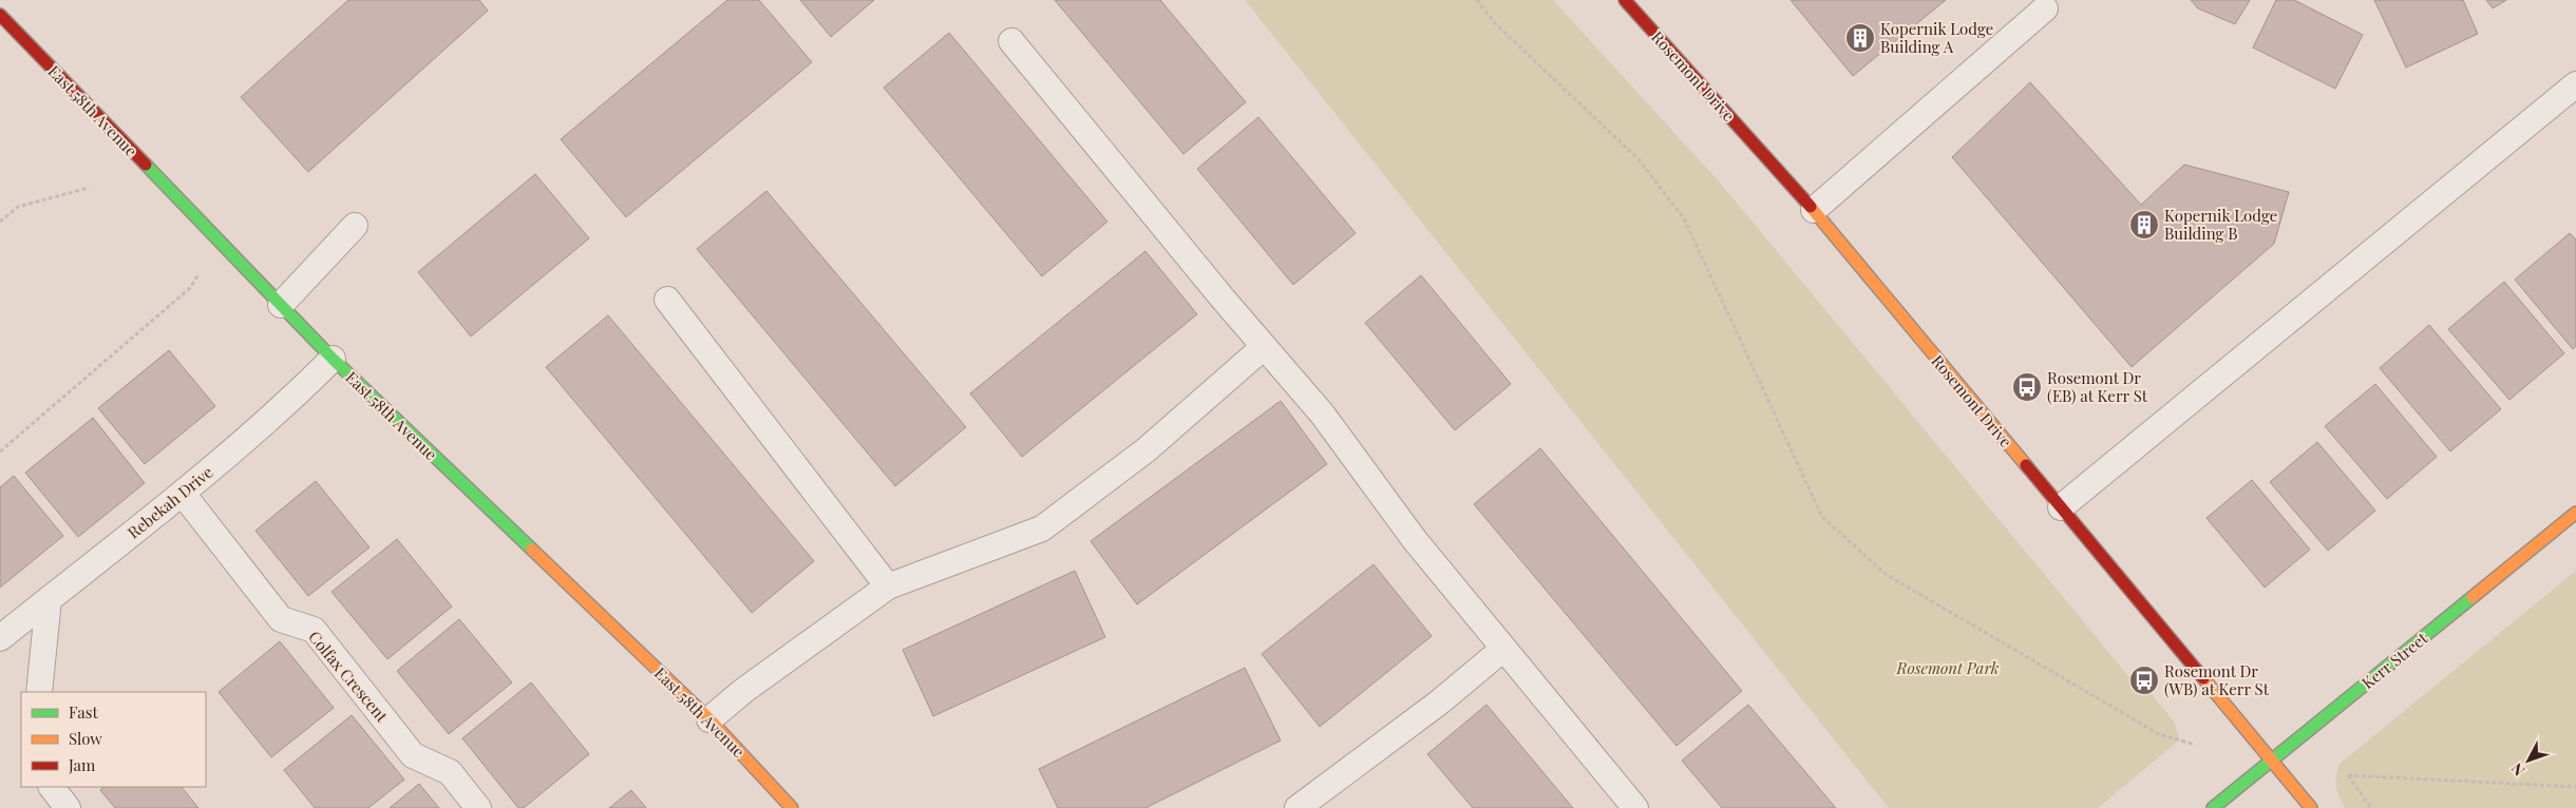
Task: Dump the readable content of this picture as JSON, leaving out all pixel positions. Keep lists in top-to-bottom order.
{
  "streets": {
    "street": ["Rosemont Drive", "East 58th Avenue", "Kerr Street"],
    "lane": ["Rebekah Drive", "Colfax Crescent"]
  },
  "crossings": [
    ["Rosemont Drive", "Kerr Street"],
    ["East 58th Avenue", "Rebekah Drive"],
    ["Rebekah Drive", "Colfax Crescent"]
  ],
  "parks": ["Rosemont Park"],
  "places": {
    "building": ["Kopernik Lodge Building A", "Kopernik Lodge Building B"],
    "bus stop": ["Rosemont Dr (EB) at Kerr St", "Rosemont Dr (WB) at Kerr St"]
  },
  "legend": ["Fast", "Slow", "Jam"],
  "north": "bottom left"
}
